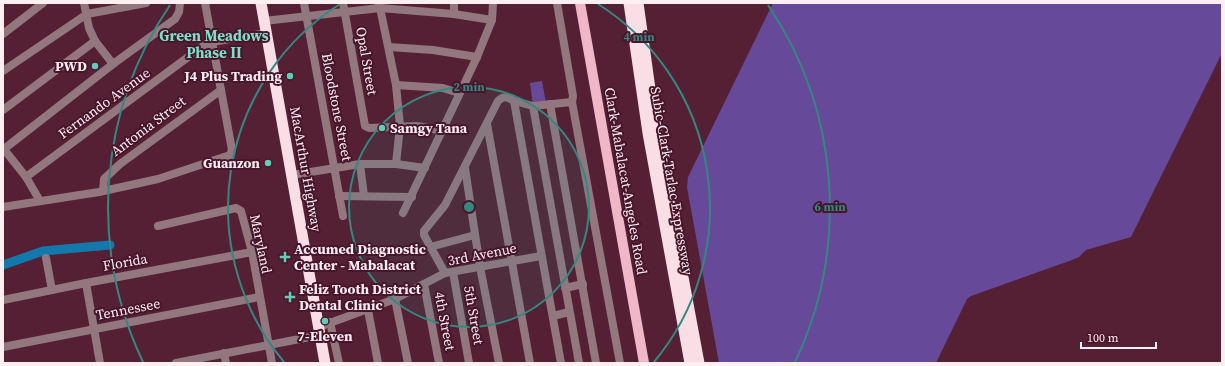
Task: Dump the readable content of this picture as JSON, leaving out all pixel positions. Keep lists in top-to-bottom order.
{
  "streets": {
    "highway": ["MacArthur Highway", "Subic-Clark-Tarlac Expressway"],
    "main road": ["Clark-Mabalacat-Angeles Road"],
    "street": [
      "Opal Street",
      "Fernando Avenue",
      "Bloodstone Street",
      "Antonia Street",
      "Maryland",
      "3rd Avenue",
      "Florida",
      "Tennessee",
      "5th Street",
      "4th Street"
    ]
  },
  "crossings": [
    ["Opal Street", "Fernando Avenue"],
    ["Fernando Avenue", "Bloodstone Street"],
    ["Fernando Avenue", "MacArthur Highway"],
    ["MacArthur Highway", "3rd Avenue"],
    ["Maryland", "3rd Avenue"],
    ["Maryland", "Florida"],
    ["Maryland", "Tennessee"],
    ["3rd Avenue", "5th Street"],
    ["3rd Avenue", "4th Street"]
  ],
  "districts": ["Green Meadows Phase II"],
  "places": {
    "other": [
      "PWD",
      "J4 Plus Trading",
      "Samgy Tana",
      "Guanzon",
      "7-Eleven"
    ],
    "health": ["Accumed Diagnostic Center - Mabalacat", "Feliz Tooth District Dental Clinic"]
  },
  "scale_bar": "100 m",
  "rings": ["4 min", "2 min", "6 min"]
}
